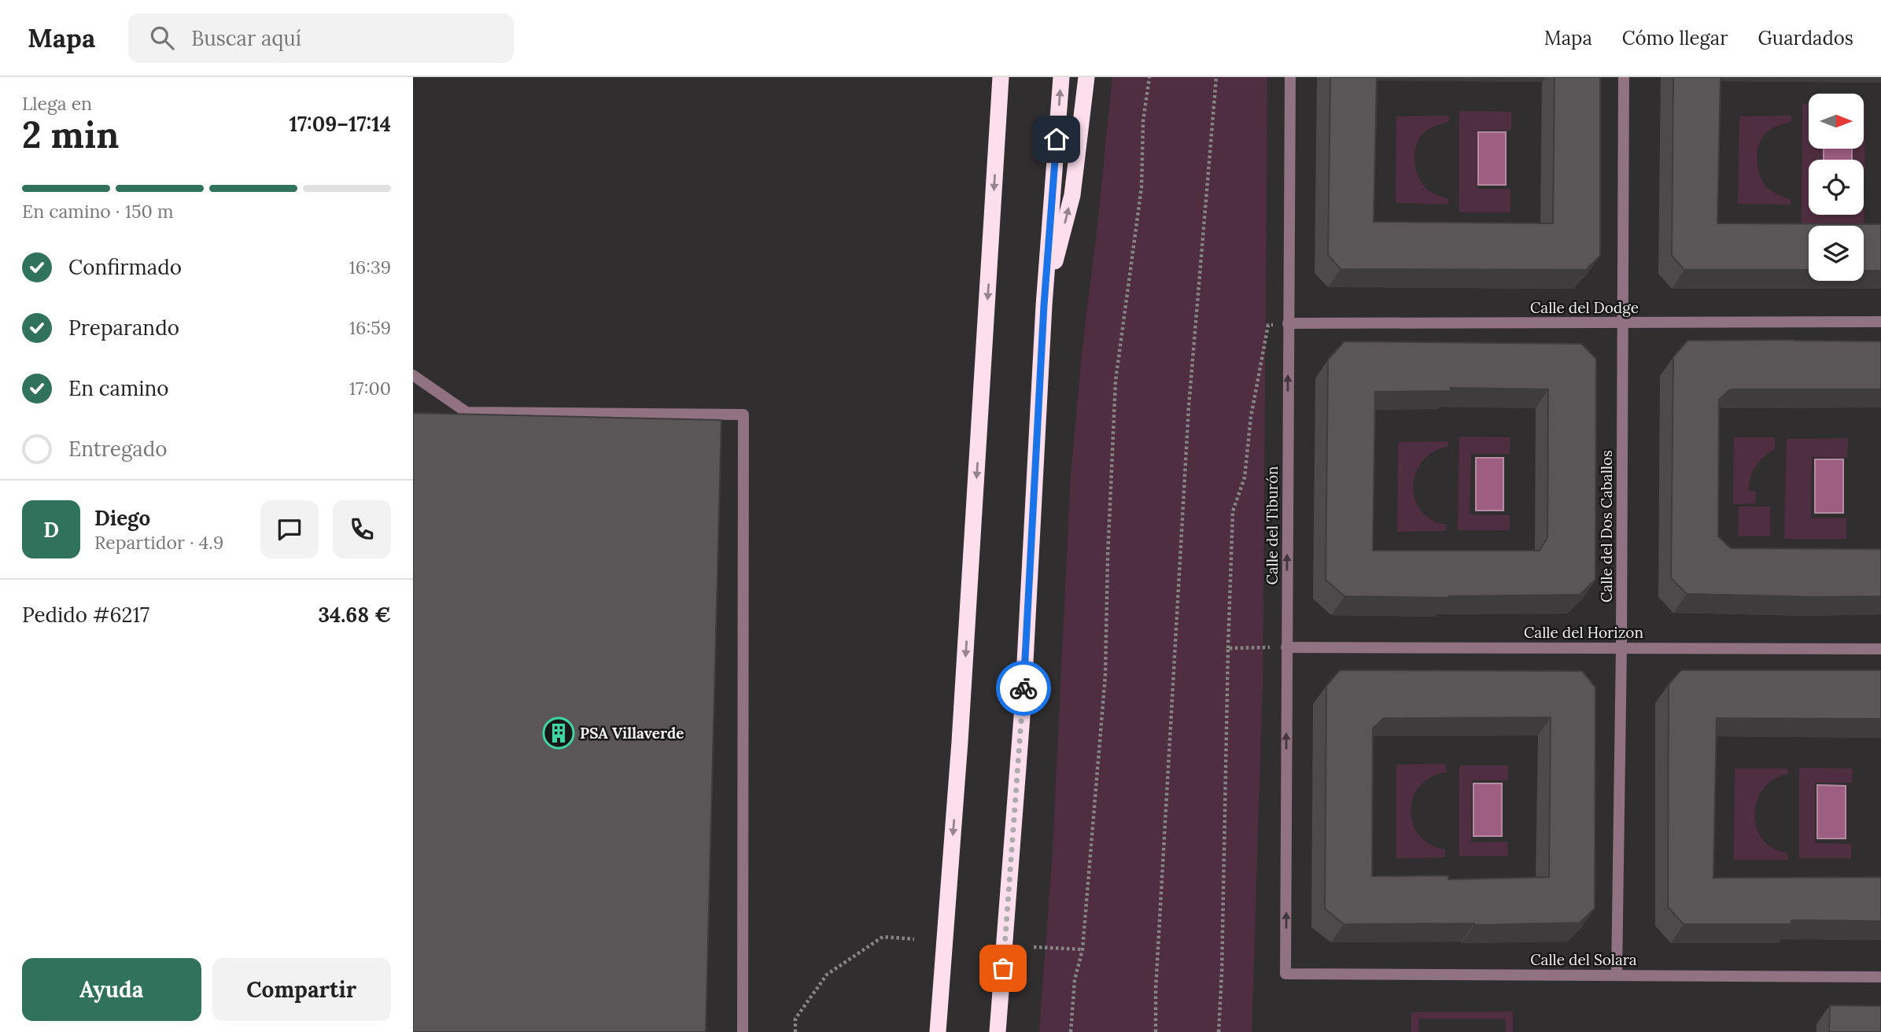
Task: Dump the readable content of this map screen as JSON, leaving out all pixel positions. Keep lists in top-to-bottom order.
{
  "streets": {
    "street": [
      "Calle del Dodge",
      "Calle del Tiburón",
      "Calle del Dos Caballos",
      "Calle del Horizon",
      "Calle del Solara"
    ]
  },
  "crossings": [
    ["Calle del Dodge", "Calle del Tiburón"],
    ["Calle del Dodge", "Calle del Dos Caballos"],
    ["Calle del Tiburón", "Calle del Horizon"],
    ["Calle del Tiburón", "Calle del Solara"],
    ["Calle del Dos Caballos", "Calle del Horizon"],
    ["Calle del Dos Caballos", "Calle del Solara"]
  ],
  "one_way": ["Calle del Tiburón"],
  "places": {
    "building": ["PSA Villaverde"]
  },
  "north": "right",
  "page": {
    "header": "Mapa",
    "search": "Buscar aquí",
    "nav": ["Mapa", "Cómo llegar", "Guardados"],
    "heading": ["2 min", "Llega en", "17:09–17:14"],
    "panel": [
      "Diego",
      "Repartidor · 4.9",
      "Pedido #6217",
      "34.68 €"
    ],
    "bar": "En camino · 150 m",
    "list": [
      ["Confirmado", "16:39"],
      ["Preparando", "16:59"],
      ["En camino", "17:00"],
      "Entregado"
    ],
    "round": "D",
    "buttons": ["Ayuda", "Compartir"]
  }
}
